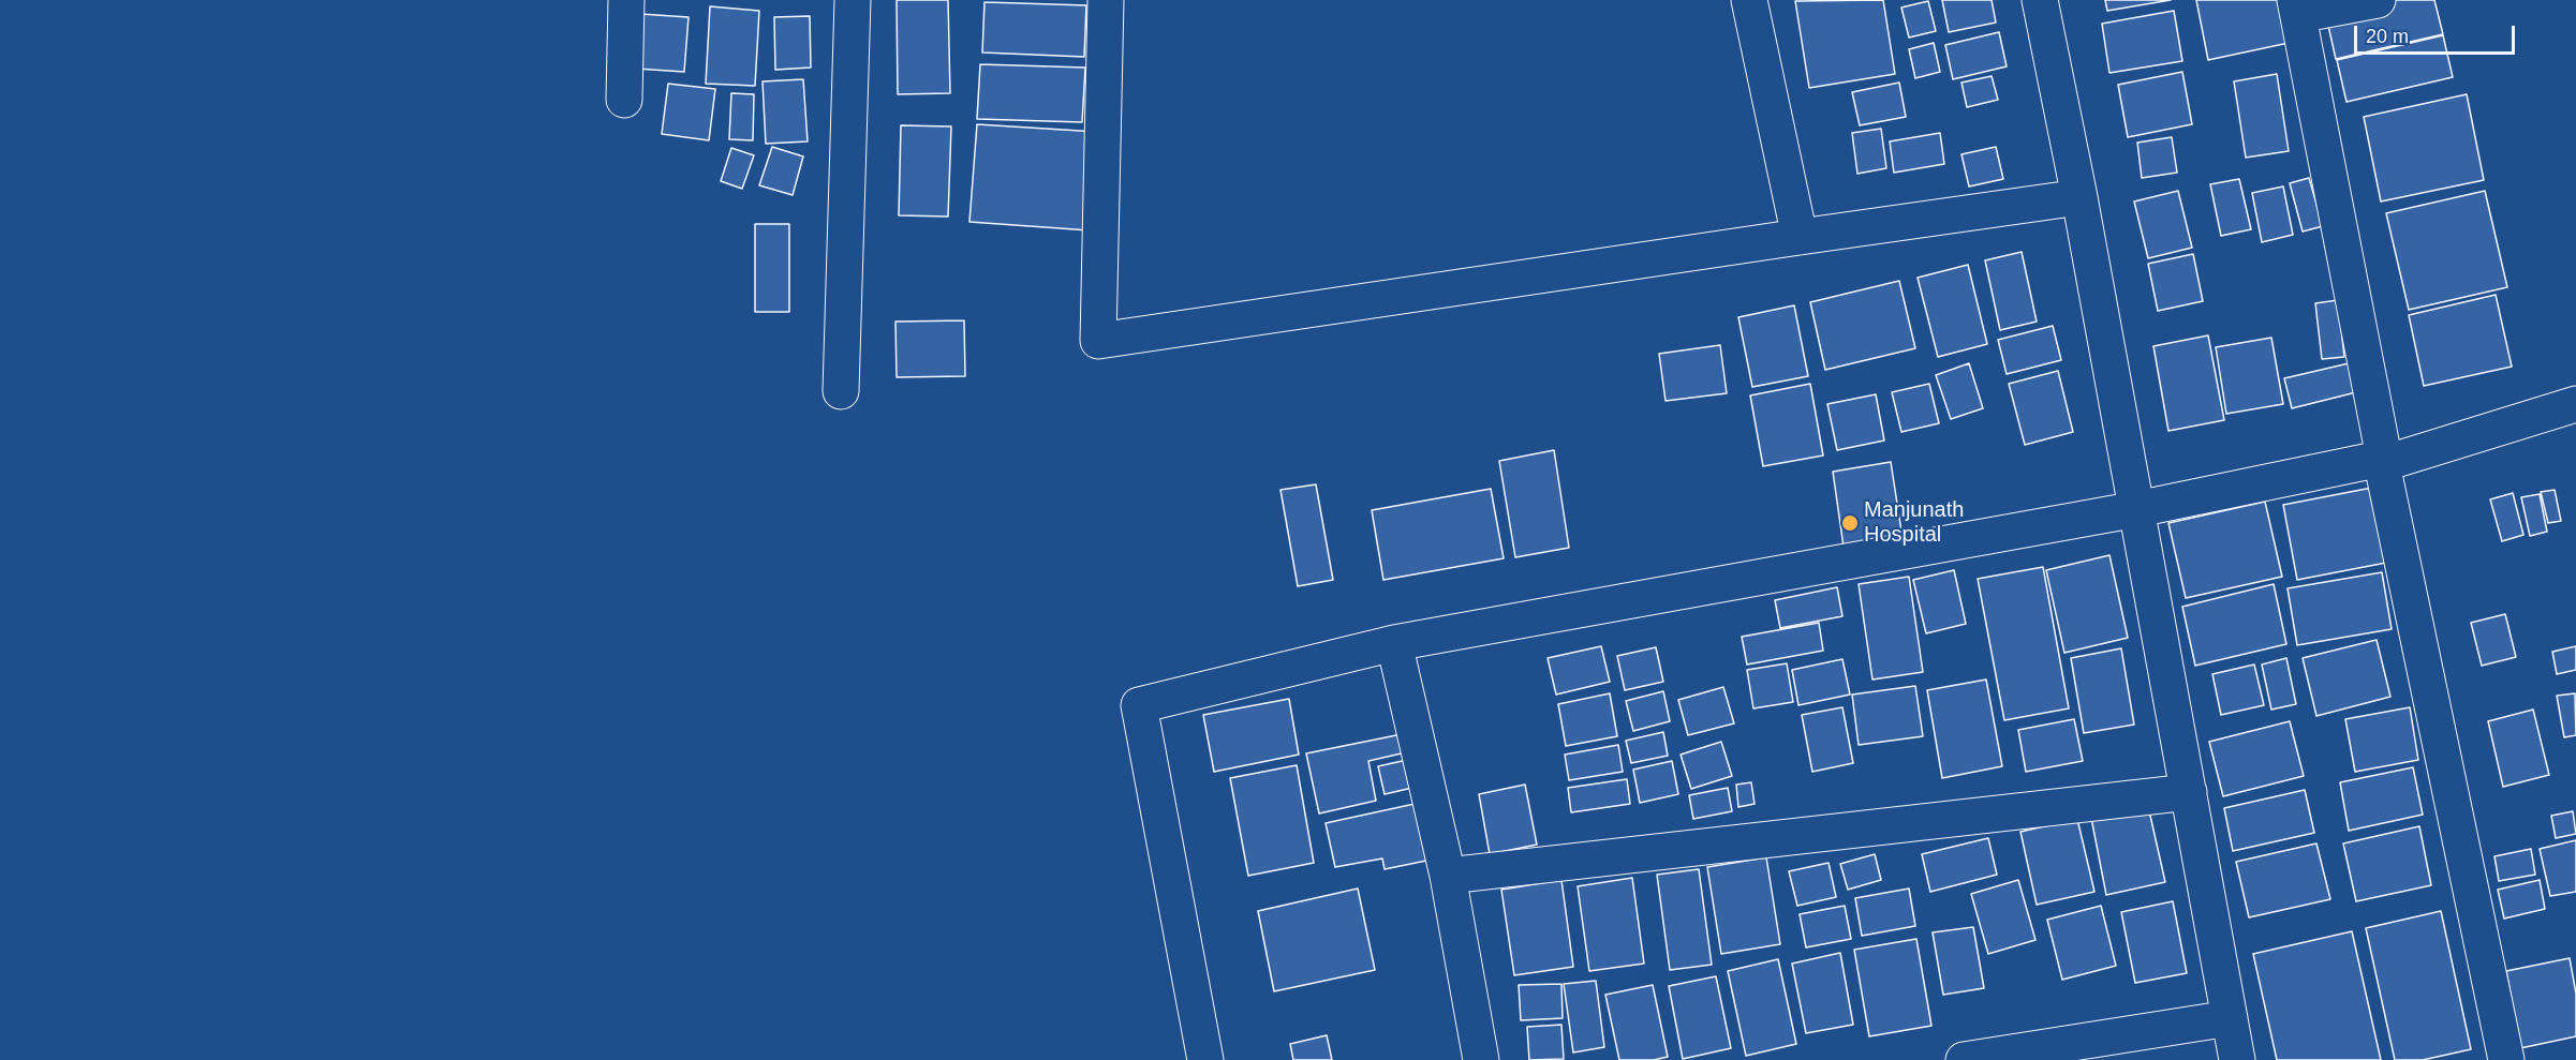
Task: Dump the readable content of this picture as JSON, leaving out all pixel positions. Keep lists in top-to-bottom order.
{
  "places": ["Manjunath Hospital"],
  "scale_bar": "20 m"
}
